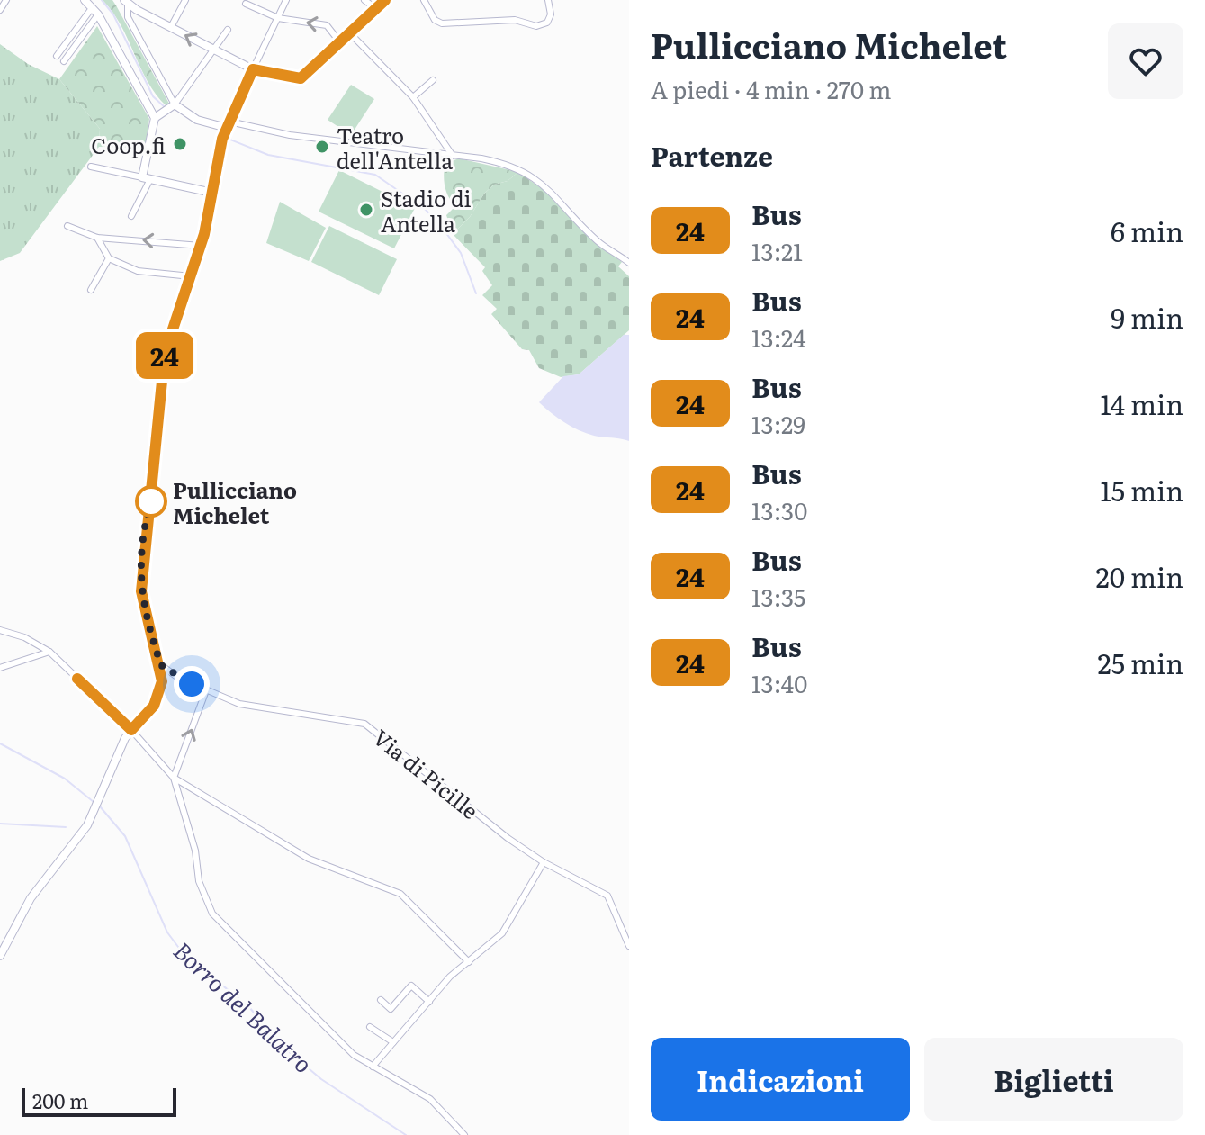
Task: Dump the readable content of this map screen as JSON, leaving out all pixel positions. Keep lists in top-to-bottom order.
{
  "streets": {
    "street": ["Via di Picille"]
  },
  "water": ["Borro del Balatro"],
  "places": [
    "Coop.fi",
    "Teatro dell'Antella",
    "Stadio di Antella",
    "Pullicciano Michelet"
  ],
  "lines": ["bus line 24"],
  "scale_bar": "200 m",
  "page": {
    "on_map": "24",
    "heading": [
      ["Pullicciano Michelet", "A piedi · 4 min · 270 m"],
      "Partenze"
    ],
    "list": [
      {
        "mark": "24",
        "name": "Bus",
        "note": "13:21",
        "value": "6 min"
      },
      {
        "mark": "24",
        "name": "Bus",
        "note": "13:24",
        "value": "9 min"
      },
      {
        "mark": "24",
        "name": "Bus",
        "note": "13:29",
        "value": "14 min"
      },
      {
        "mark": "24",
        "name": "Bus",
        "note": "13:30",
        "value": "15 min"
      },
      {
        "mark": "24",
        "name": "Bus",
        "note": "13:35",
        "value": "20 min"
      },
      {
        "mark": "24",
        "name": "Bus",
        "note": "13:40",
        "value": "25 min"
      }
    ],
    "buttons": ["Indicazioni", "Biglietti"],
    "scale": "200 m"
  }
}
